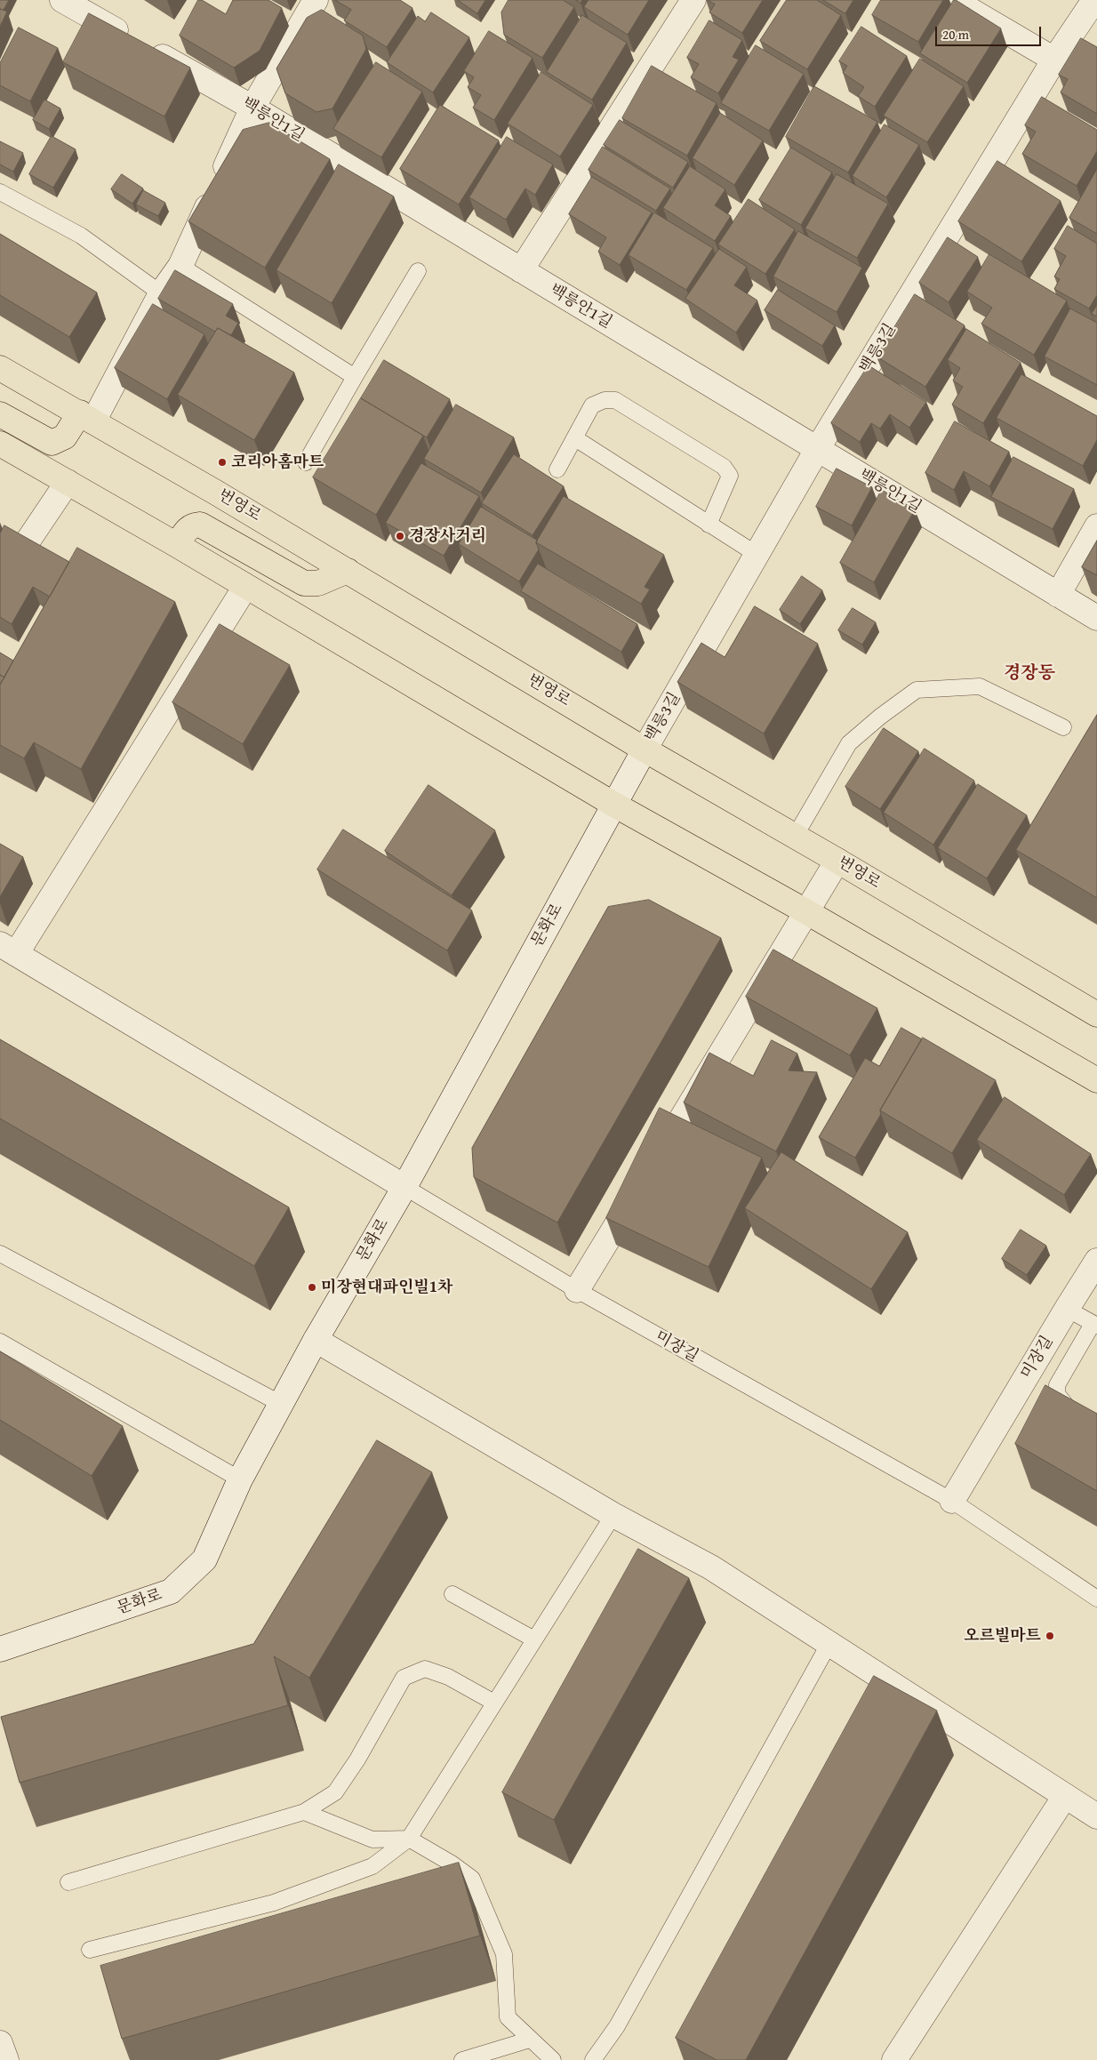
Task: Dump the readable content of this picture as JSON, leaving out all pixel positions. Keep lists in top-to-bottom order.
{
  "streets": {
    "main road": ["번영로"],
    "street": [
      "백릉안1길",
      "백릉3길",
      "문화로",
      "미장길"
    ]
  },
  "crossings": [
    ["백릉안1길", "백릉3길"],
    ["백릉3길", "번영로"],
    ["백릉3길", "문화로"],
    ["번영로", "문화로"],
    ["문화로", "미장길"]
  ],
  "districts": ["경장동"],
  "places": [
    "코리아홈마트",
    "경장사거리",
    "미장현대파인빌1차",
    "오르빌마트"
  ],
  "scale_bar": "20 m"
}
